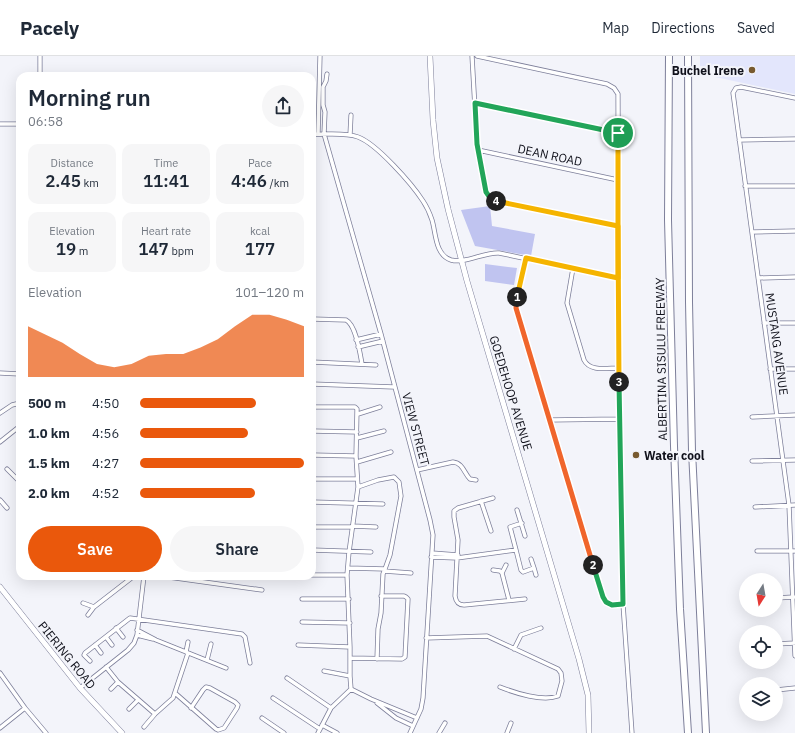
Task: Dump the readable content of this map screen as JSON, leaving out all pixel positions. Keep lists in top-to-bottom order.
{
  "streets": {
    "highway": ["ALBERTINA SISULU FREEWAY"],
    "main road": ["GOEDEHOOP AVENUE", "PIERING ROAD"],
    "street": ["DEAN ROAD", "MUSTANG AVENUE", "VIEW STREET"]
  },
  "places": ["Buchel Irene", "Water cool"],
  "north": "bottom",
  "page": {
    "header": "Pacely",
    "nav": ["Map", "Directions", "Saved"],
    "heading": ["Morning run", "06:58"],
    "stats": [
      ["Distance", "2.45 km"],
      ["Time", "11:41"],
      ["Pace", "4:46 /km"],
      ["Elevation", "19 m"],
      ["Heart rate", "147 bpm"],
      ["kcal", "177"]
    ],
    "pins": [
      "4",
      "1",
      "3",
      "2"
    ],
    "chart": ["Elevation", "101–120 m"],
    "list": [
      {
        "name": "500 m",
        "note": "4:50"
      },
      {
        "name": "1.0 km",
        "note": "4:56"
      },
      {
        "name": "1.5 km",
        "note": "4:27"
      },
      {
        "name": "2.0 km",
        "note": "4:52"
      }
    ],
    "buttons": ["Save", "Share"]
  }
}
